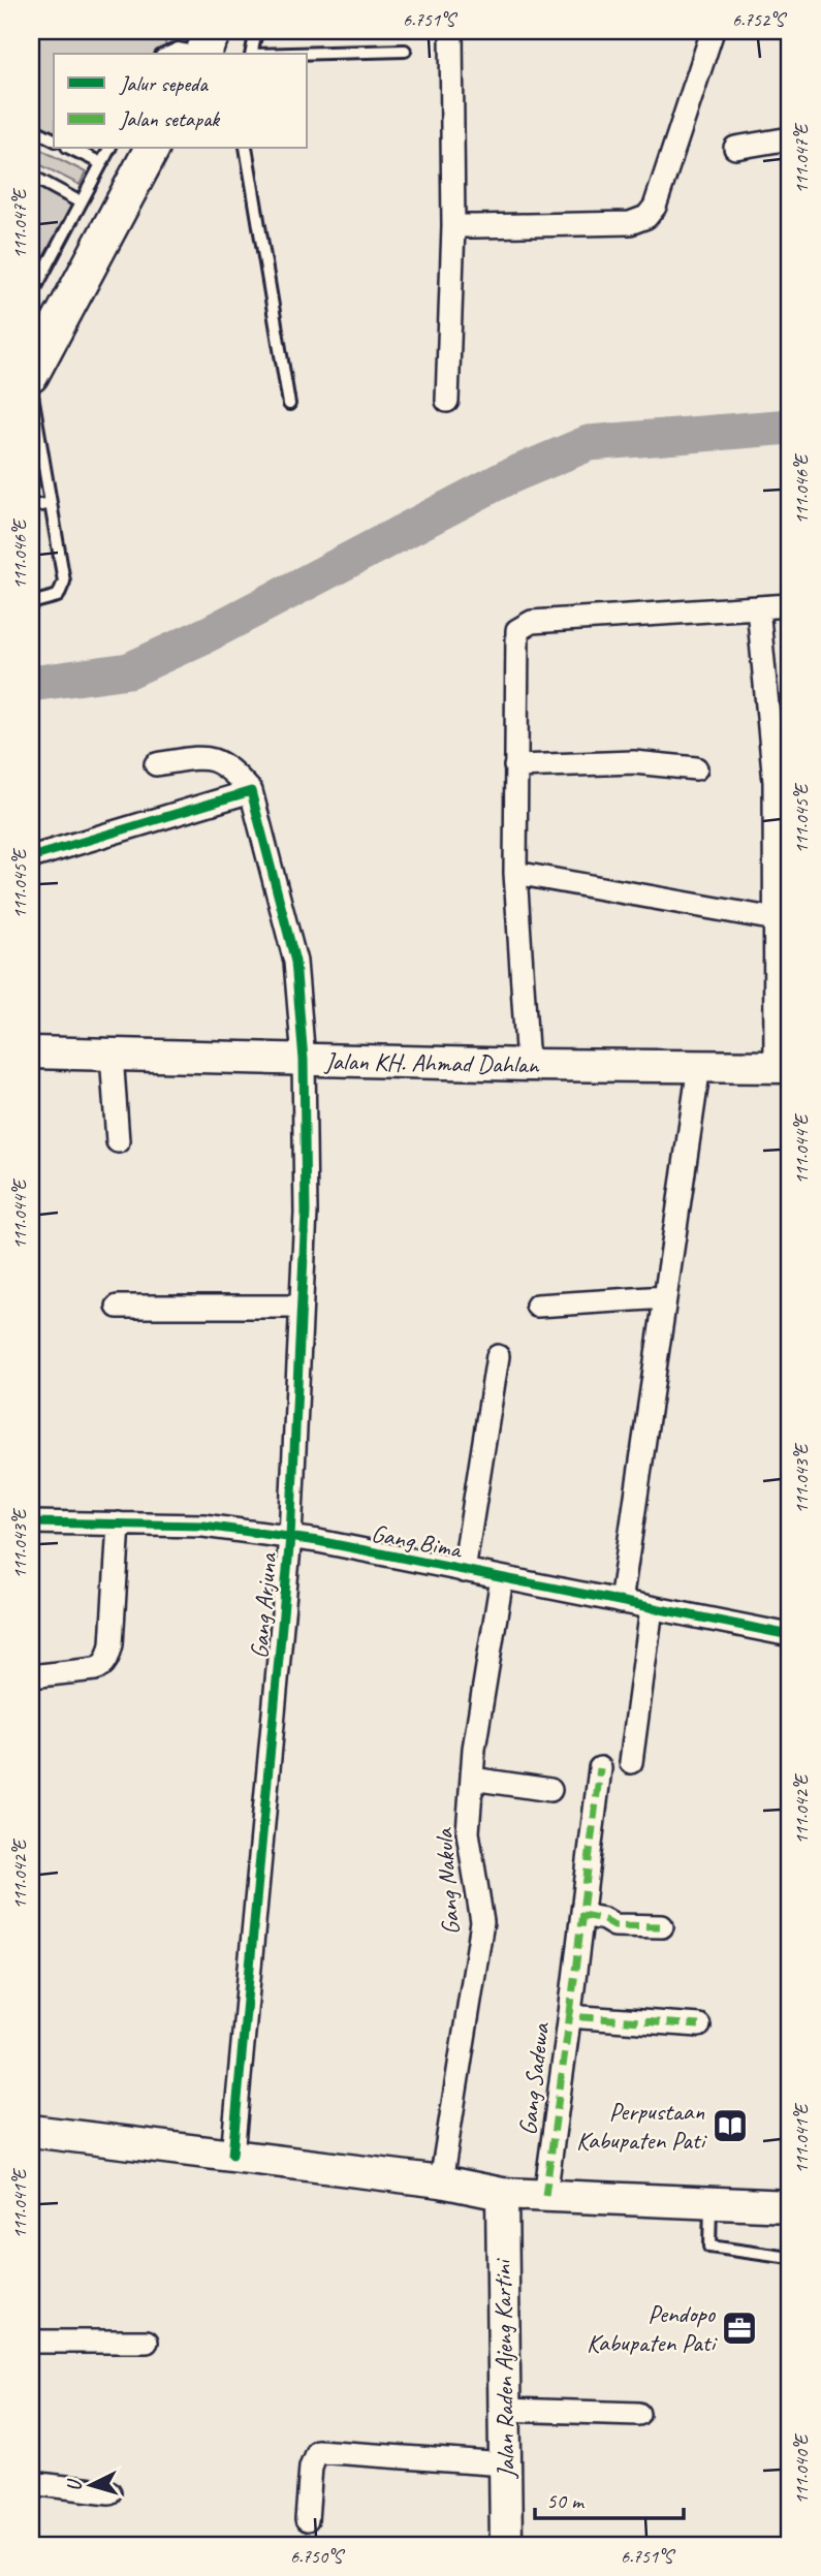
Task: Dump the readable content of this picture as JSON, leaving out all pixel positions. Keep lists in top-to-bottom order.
{
  "streets": {
    "street": [
      "Jalan KH. Ahmad Dahlan",
      "Gang Bima",
      "Gang Arjuna",
      "Gang Nakula",
      "Gang Sadewa",
      "Jalan Raden Ajeng Kartini"
    ]
  },
  "crossings": [
    ["Jalan KH. Ahmad Dahlan", "Gang Arjuna"],
    ["Gang Bima", "Gang Arjuna"],
    ["Gang Bima", "Gang Nakula"]
  ],
  "places": {
    "library": ["Perpustaan Kabupaten Pati"],
    "office": ["Pendopo Kabupaten Pati"]
  },
  "legend": ["Jalur sepeda", "Jalan setapak"],
  "scale_bar": "50 m",
  "north": "left",
  "coordinates": [
    "6.751°S",
    "6.752°S",
    "111.047°E",
    "111.046°E",
    "111.045°E",
    "111.044°E",
    "111.043°E",
    "111.042°E",
    "111.041°E",
    "111.040°E",
    "6.750°S"
  ]
}
